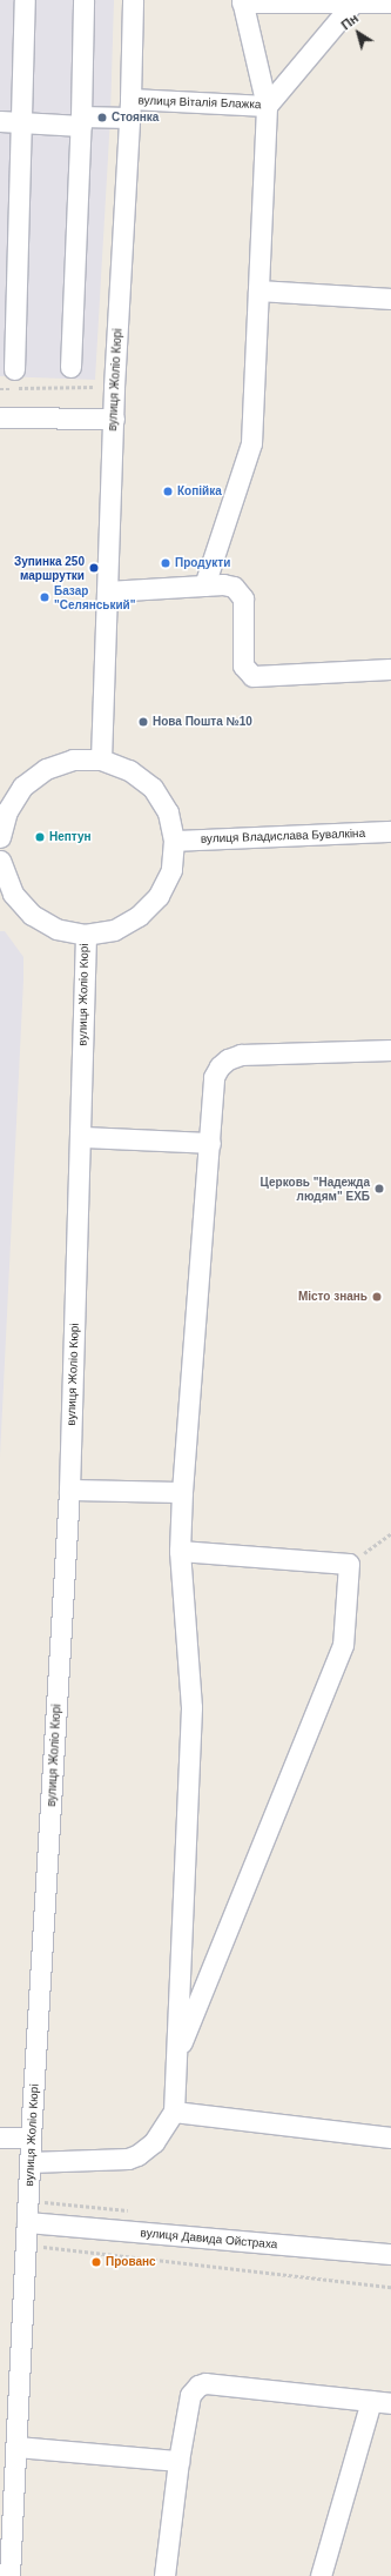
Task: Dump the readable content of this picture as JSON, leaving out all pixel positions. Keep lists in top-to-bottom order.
{
  "streets": {
    "street": [
      "вулиця Віталія Блажка",
      "вулиця Жоліо Кюрі",
      "вулиця Владислава Бувалкіна",
      "вулиця Давида Ойстраха"
    ]
  },
  "crossings": [
    ["вулиця Віталія Блажка", "вулиця Жоліо Кюрі"],
    ["вулиця Жоліо Кюрі", "вулиця Владислава Бувалкіна"],
    ["вулиця Жоліо Кюрі", "вулиця Давида Ойстраха"]
  ],
  "places": [
    "Стоянка",
    "Копійка",
    "Продукти",
    "Зупинка 250 маршрутки",
    "Базар \"Селянський\"",
    "Нова Пошта №10",
    "Нептун",
    "Церковь \"Надежда людям\" ЕХБ",
    "Місто знань",
    "Прованс"
  ],
  "north": "top left"
}
